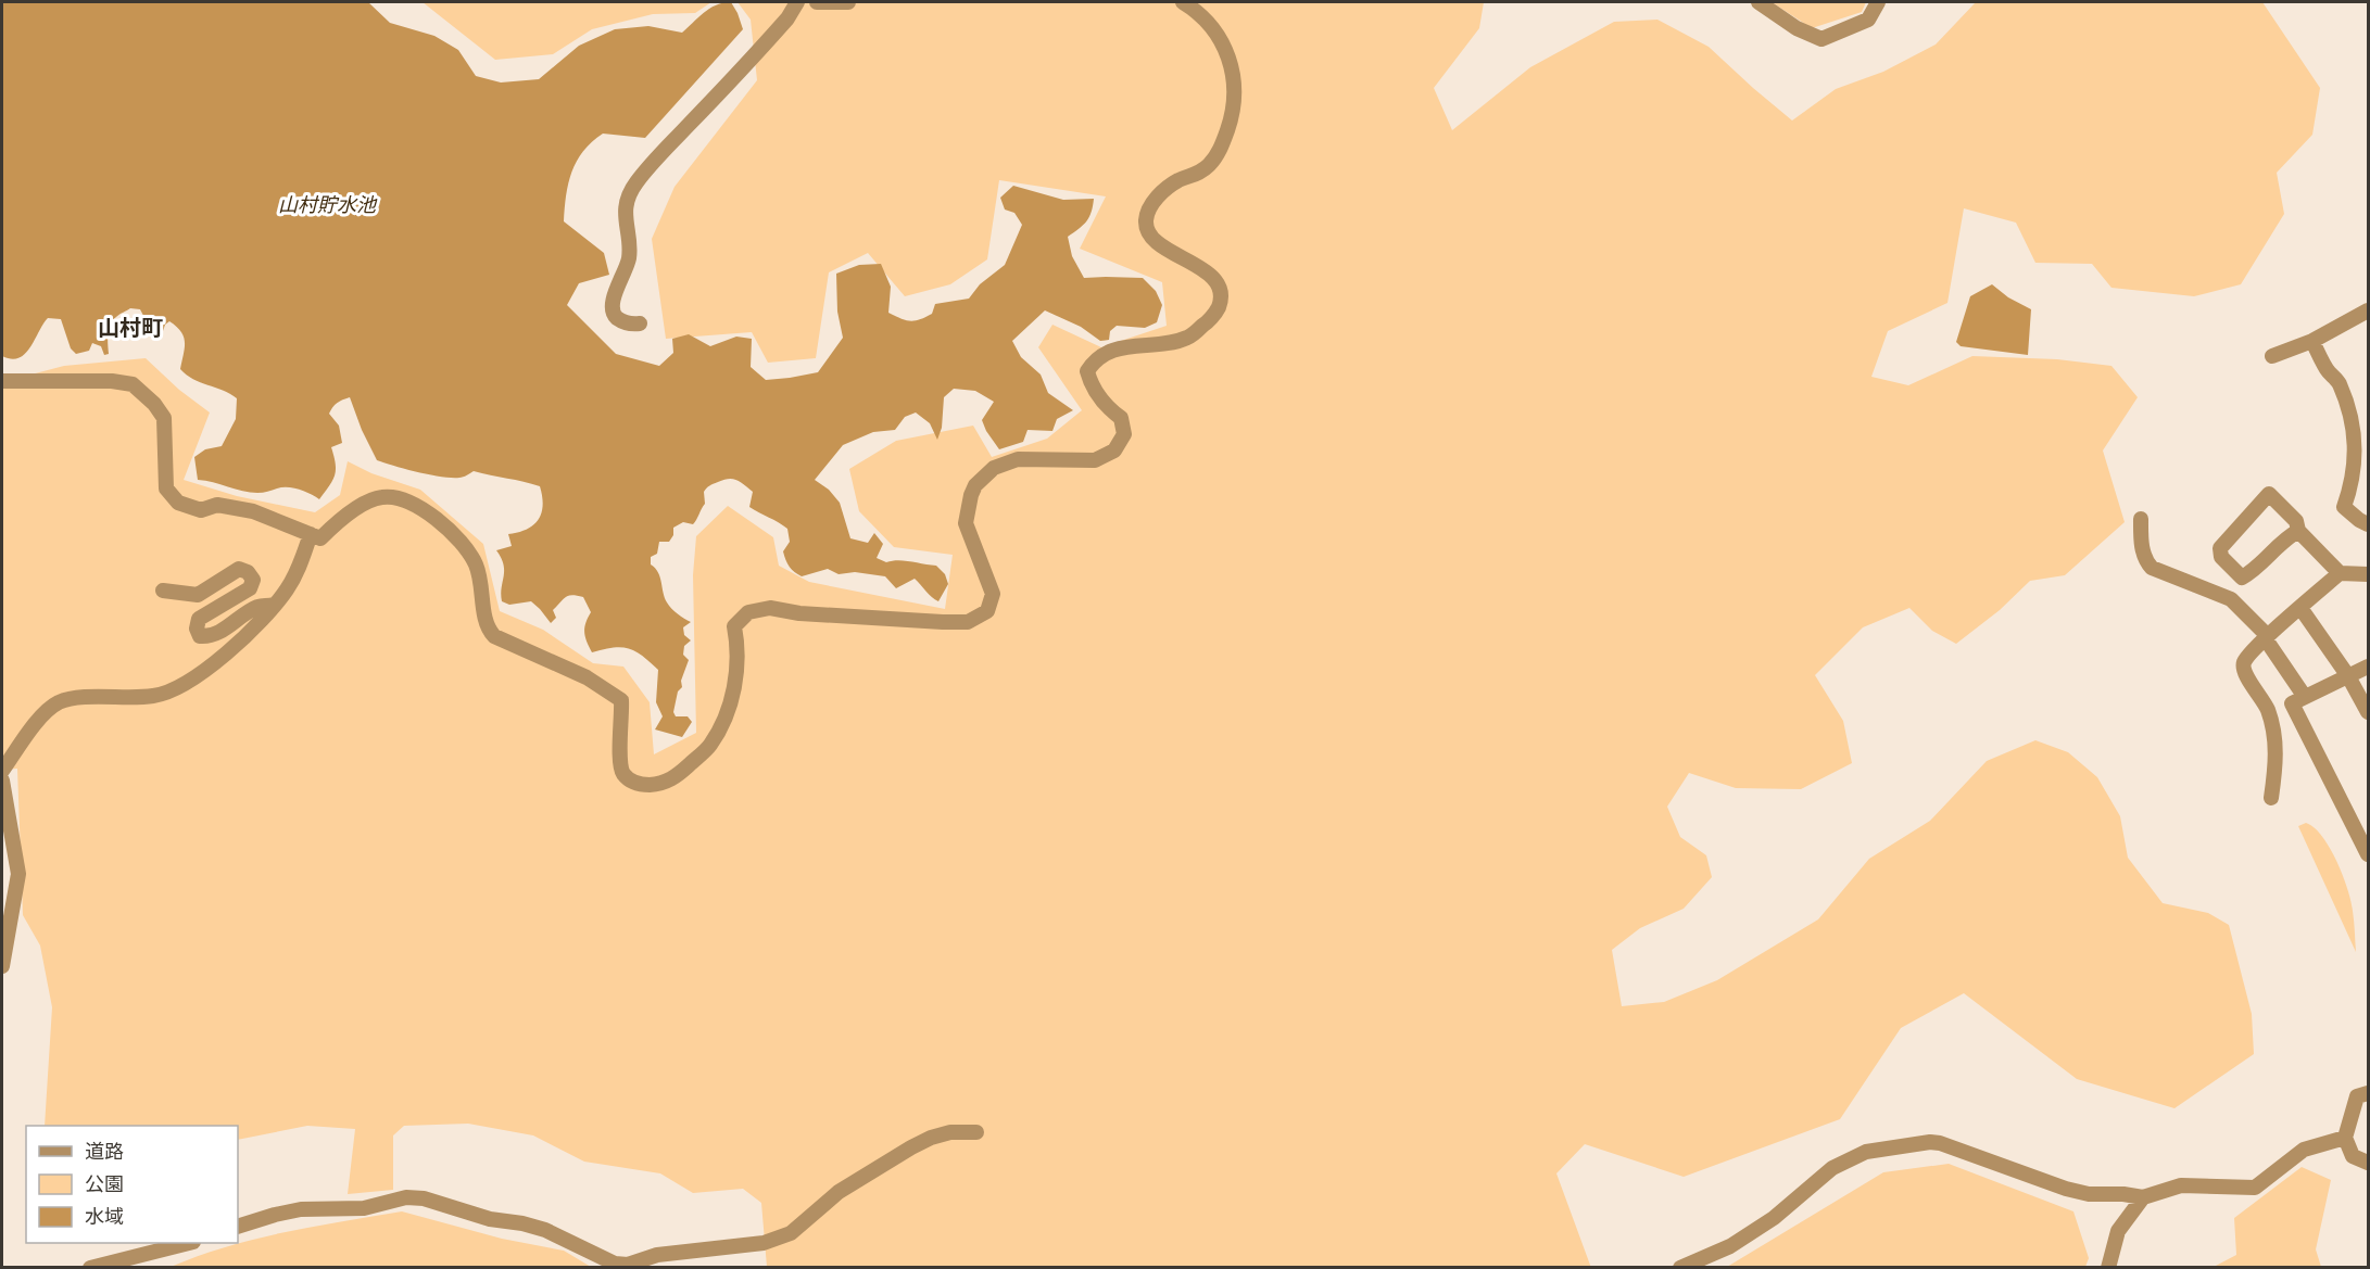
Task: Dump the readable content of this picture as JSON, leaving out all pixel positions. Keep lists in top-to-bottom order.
{
  "districts": ["山村町"],
  "water": ["山村貯水池"],
  "legend": ["道路", "公園", "水域"]
}
